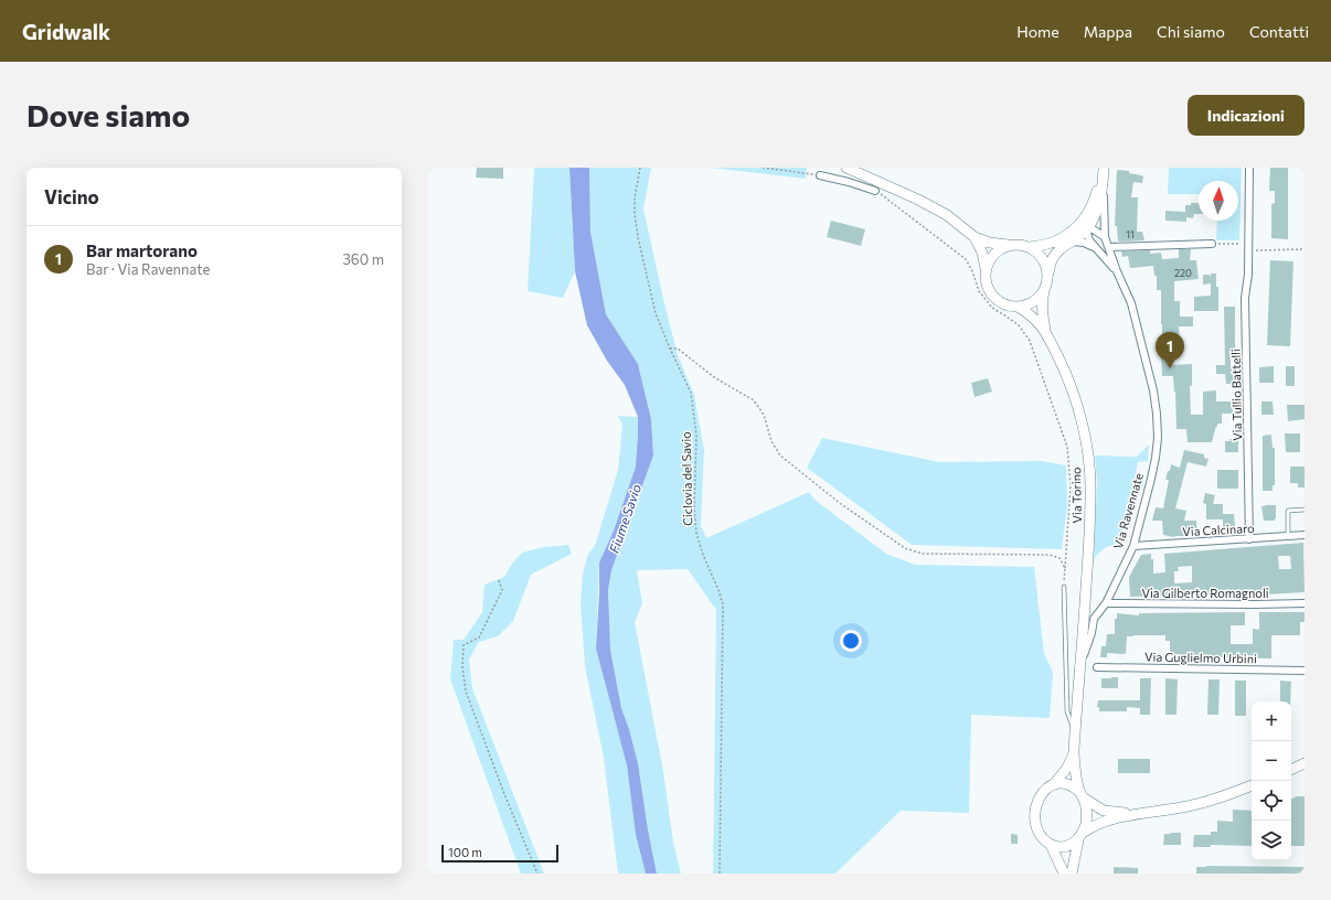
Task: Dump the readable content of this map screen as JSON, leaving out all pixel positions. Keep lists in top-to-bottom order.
{
  "streets": {
    "main road": ["Via Torino", "Via Ravennate"],
    "street": [
      "Via Tullio Battelli",
      "Via Calcinaro",
      "Via Gilberto Romagnoli",
      "Via Guglielmo Urbini"
    ],
    "path": ["Ciclovia del Savio"]
  },
  "crossings": [
    ["Via Tullio Battelli", "Via Calcinaro"],
    ["Via Torino", "Via Ravennate"],
    ["Via Ravennate", "Via Calcinaro"],
    ["Via Ravennate", "Via Gilberto Romagnoli"]
  ],
  "water": ["Fiume Savio"],
  "house_numbers": ["11", "220"],
  "scale_bar": "100 m",
  "north": "top",
  "page": {
    "header": "Gridwalk",
    "nav": [
      "Home",
      "Mappa",
      "Chi siamo",
      "Contatti"
    ],
    "buttons": "Indicazioni",
    "title": "Dove siamo",
    "heading": "Vicino",
    "list": [
      {
        "mark": "1",
        "name": "Bar martorano",
        "note": "Bar · Via Ravennate",
        "value": "360 m"
      }
    ],
    "pins": "1",
    "map_buttons": ["+", "−"],
    "scale": "100 m"
  }
}
